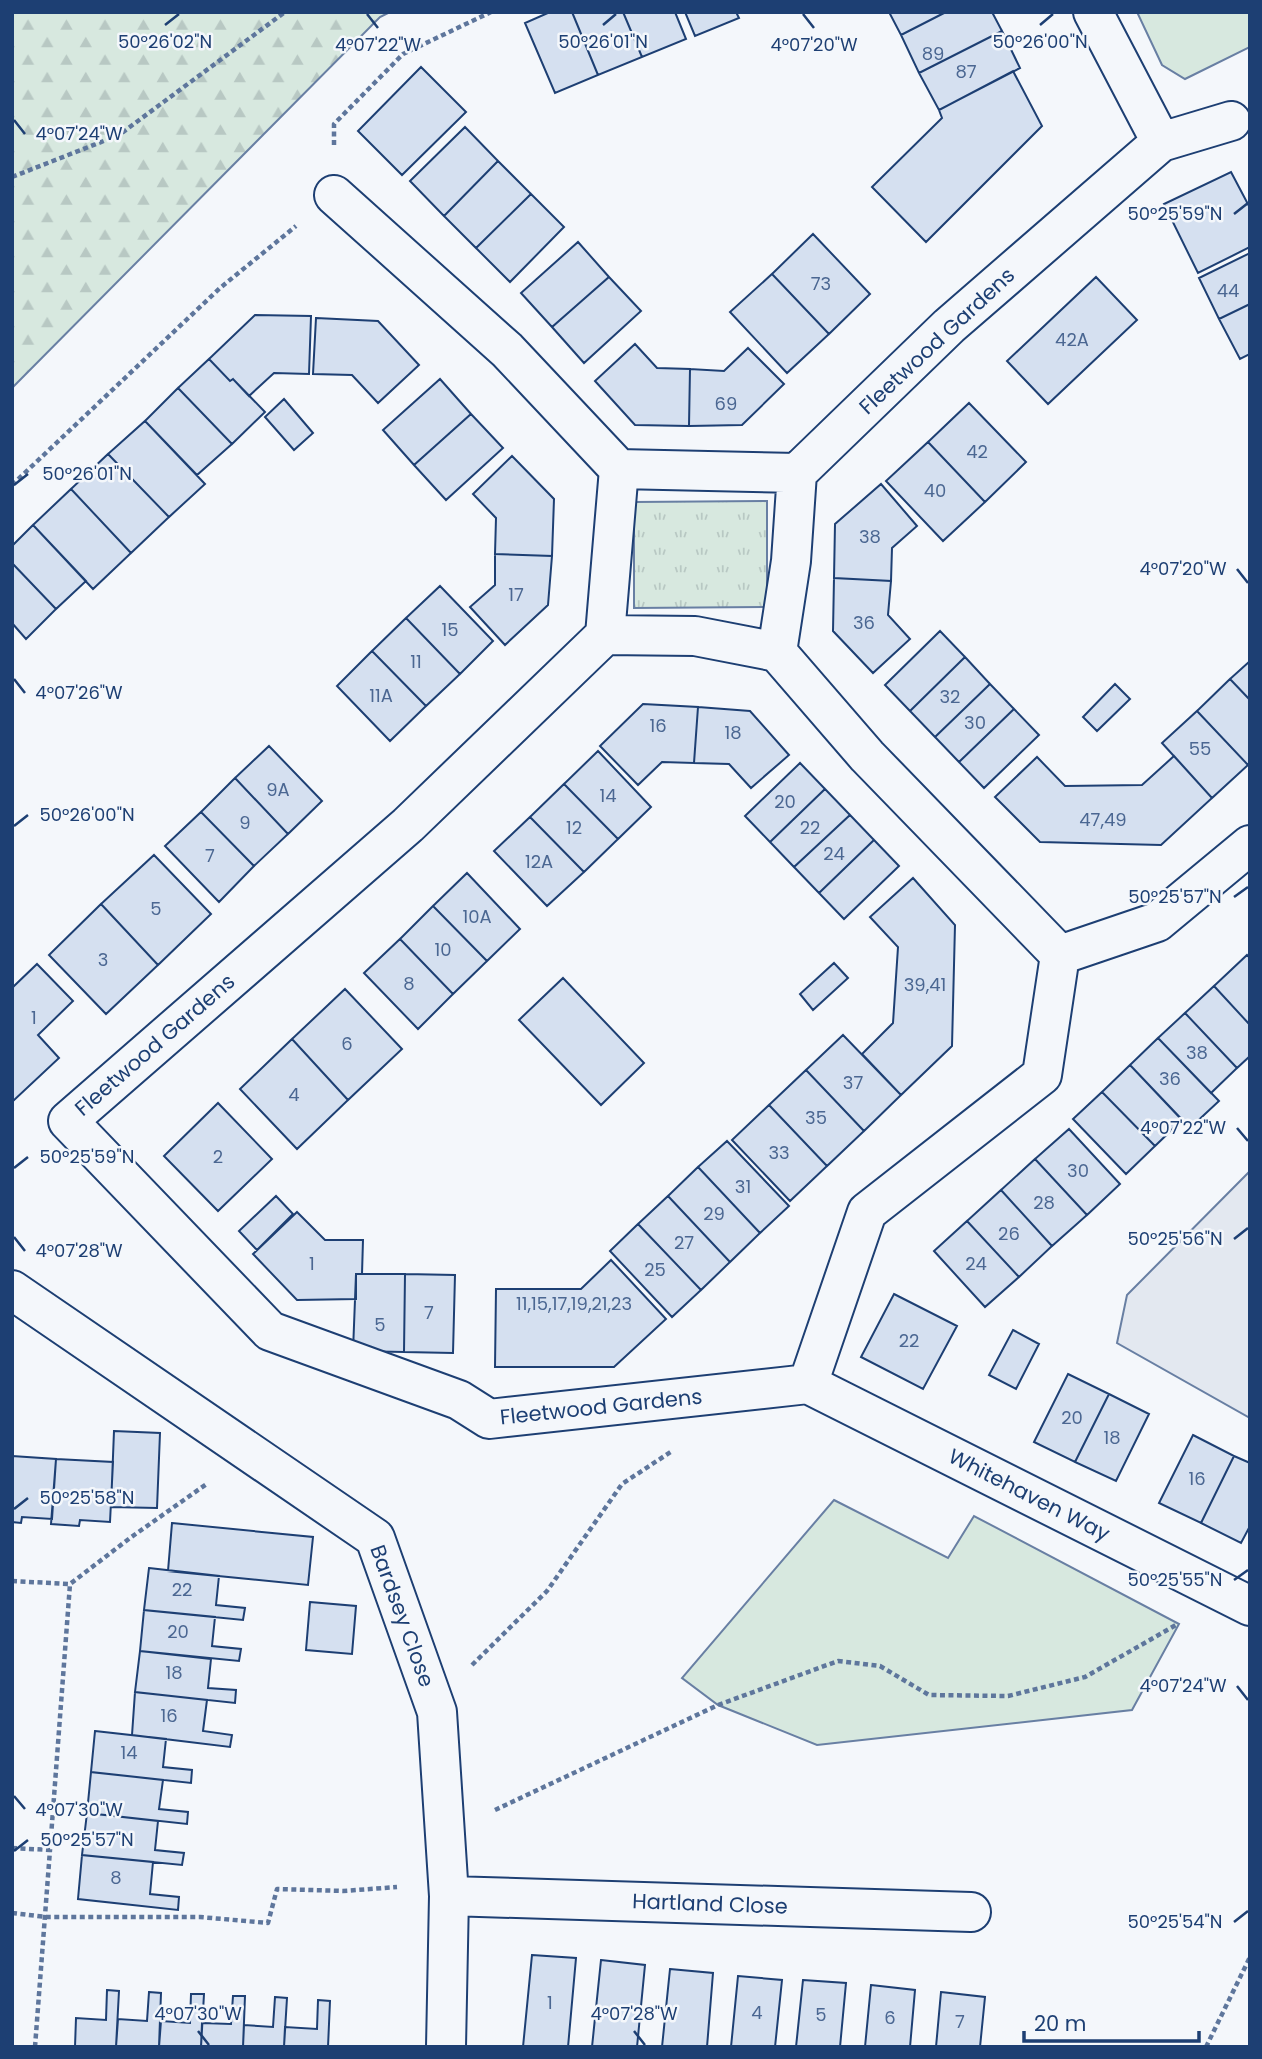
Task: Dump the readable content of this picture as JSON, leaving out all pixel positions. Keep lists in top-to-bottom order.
{
  "streets": {
    "street": [
      "Fleetwood Gardens",
      "Whitehaven Way",
      "Bardsey Close",
      "Hartland Close"
    ]
  },
  "crossings": [
    ["Fleetwood Gardens", "Whitehaven Way"],
    ["Bardsey Close", "Hartland Close"]
  ],
  "house_numbers": [
    "89",
    "87",
    "73",
    "44",
    "42A",
    "69",
    "42",
    "40",
    "38",
    "17",
    "36",
    "15",
    "11",
    "11A",
    "32",
    "30",
    "16",
    "18",
    "55",
    "9A",
    "14",
    "20",
    "47,49",
    "9",
    "12",
    "22",
    "24",
    "7",
    "12A",
    "5",
    "10A",
    "10",
    "3",
    "8",
    "39,41",
    "1",
    "6",
    "38",
    "36",
    "37",
    "4",
    "35",
    "33",
    "2",
    "30",
    "31",
    "28",
    "29",
    "26",
    "27",
    "1",
    "24",
    "25",
    "11,15,17,19,21,23",
    "7",
    "5",
    "22",
    "20",
    "18",
    "16",
    "22",
    "20",
    "18",
    "16",
    "14",
    "8",
    "1",
    "4",
    "5",
    "6",
    "7"
  ],
  "scale_bar": "20 m",
  "coordinates": [
    "50°26'00\"N",
    "50°26'02\"N",
    "50°26'01\"N",
    "4°07'22\"W",
    "4°07'20\"W",
    "4°07'24\"W",
    "50°25'59\"N",
    "4°07'26\"W",
    "50°25'57\"N",
    "50°25'56\"N",
    "4°07'28\"W",
    "50°25'58\"N",
    "50°25'55\"N",
    "4°07'30\"W",
    "50°25'54\"N"
  ]
}
